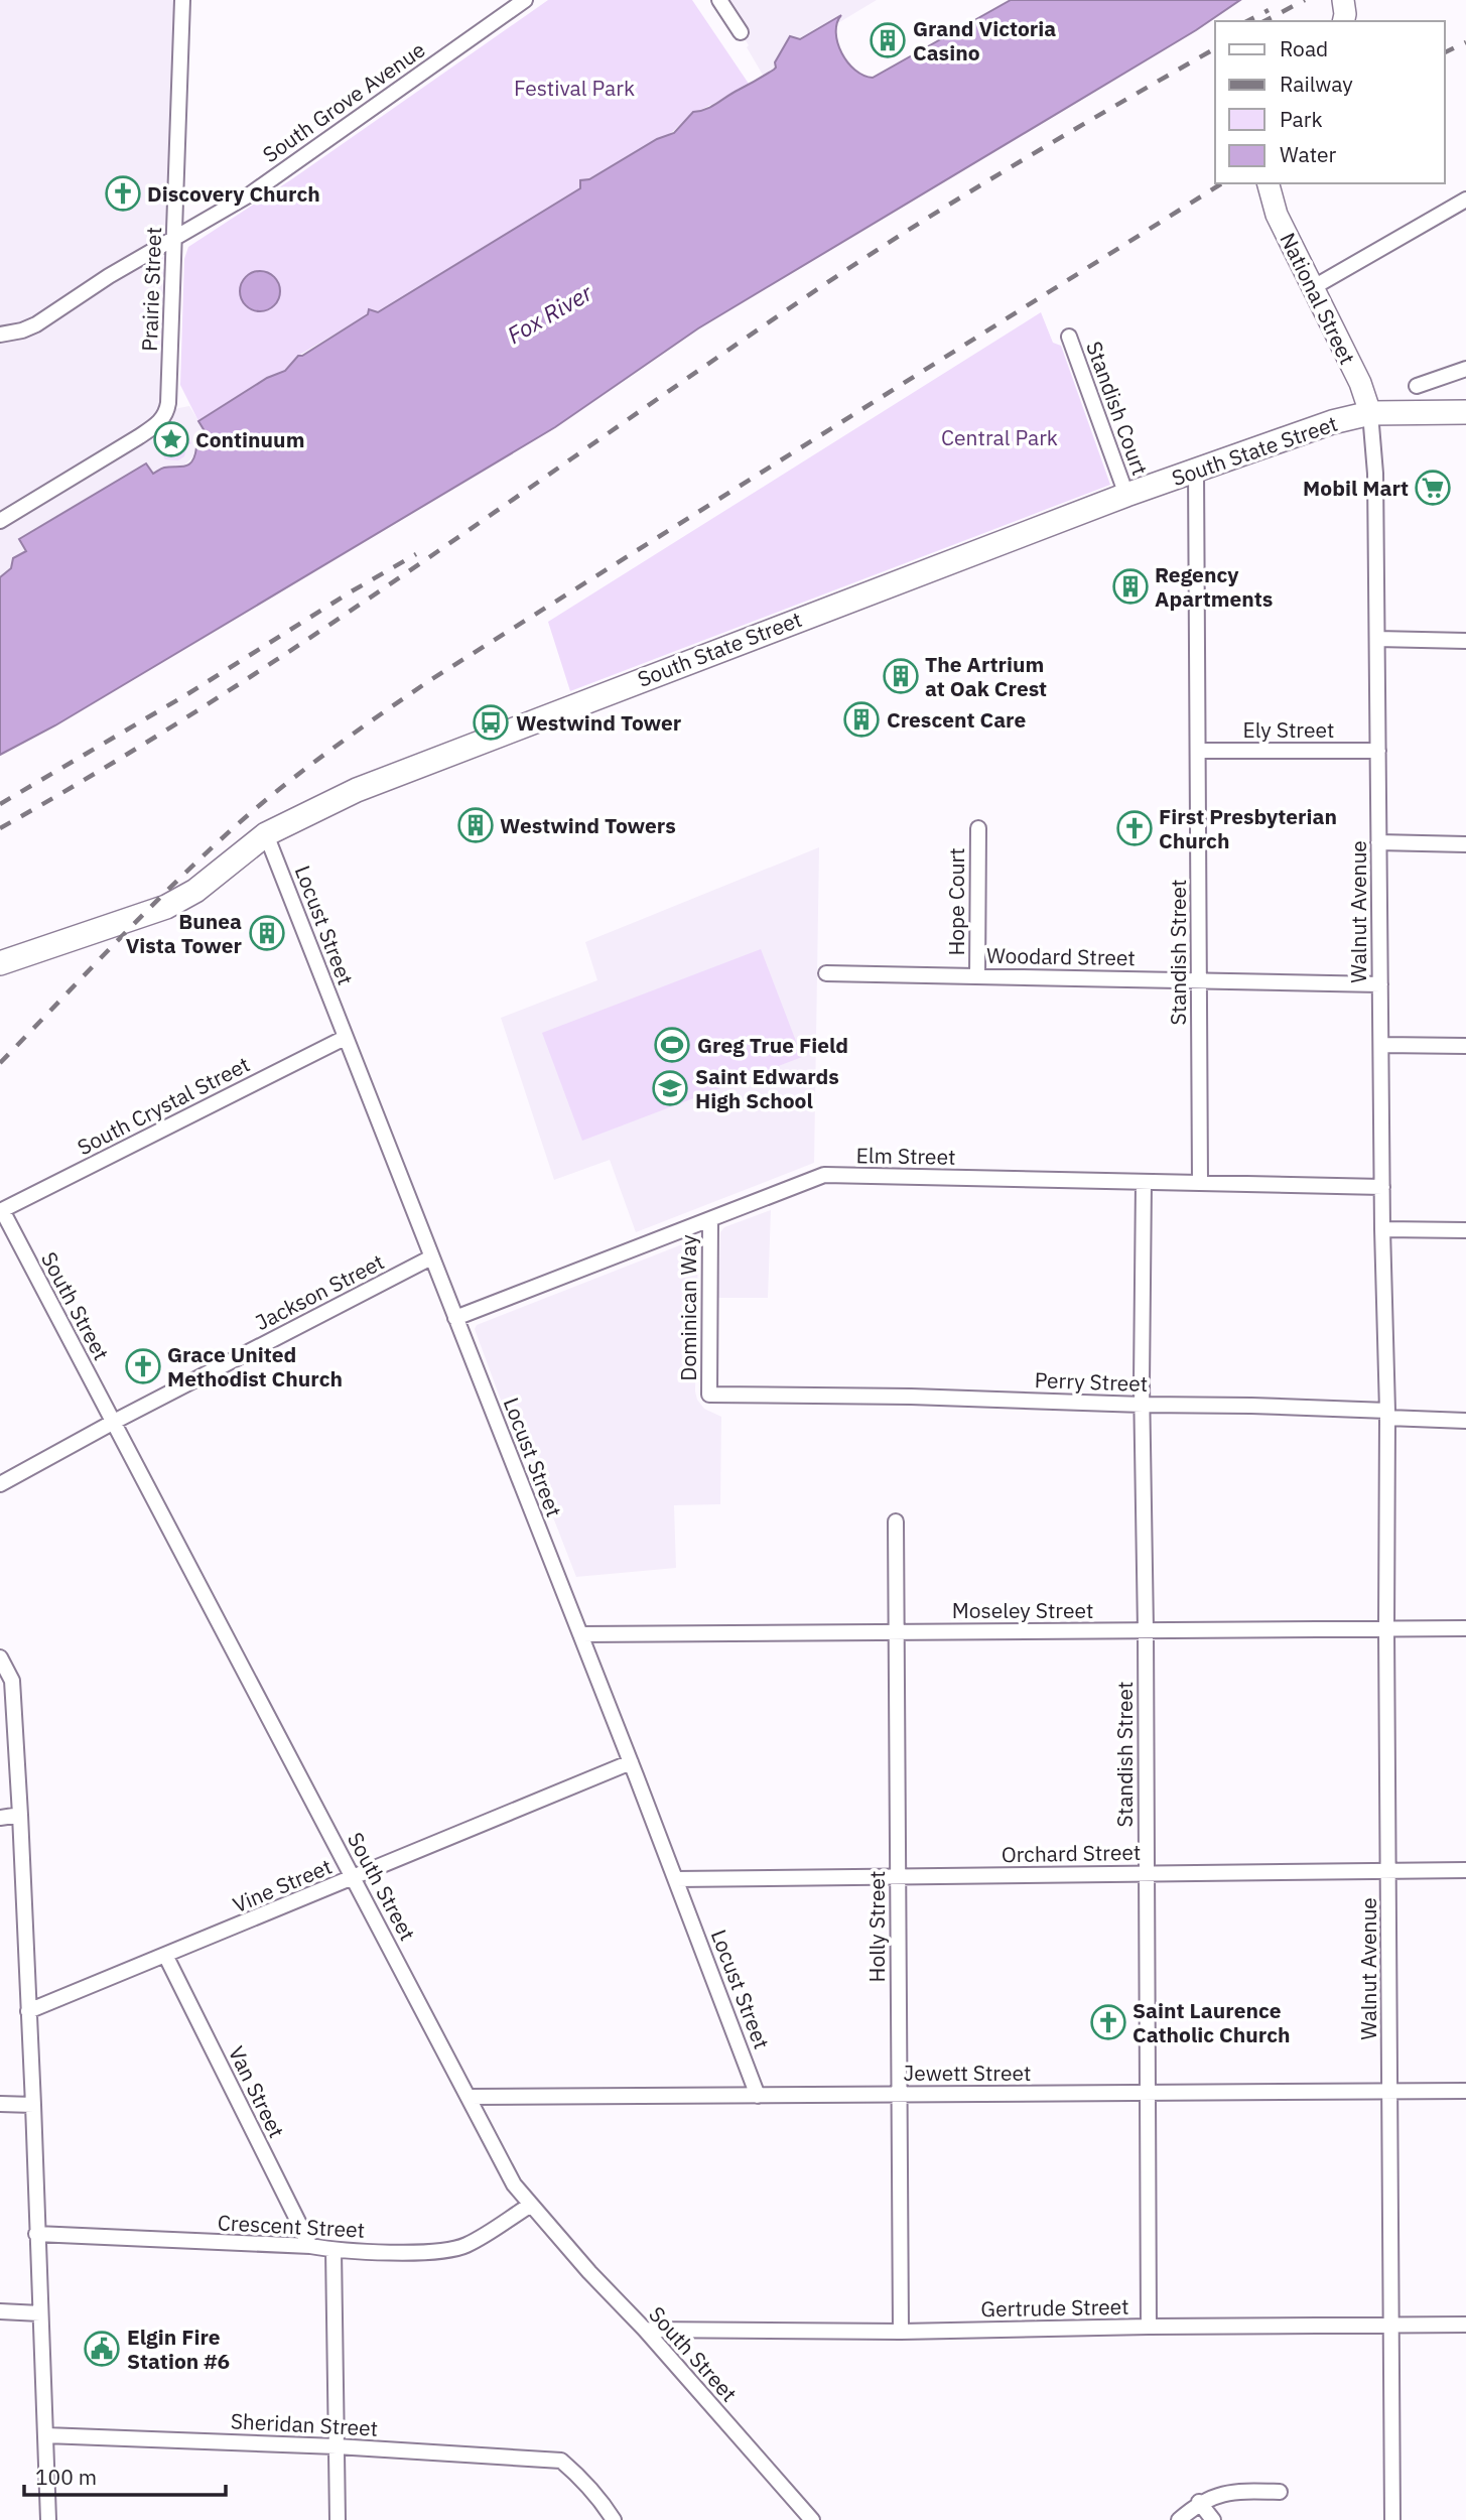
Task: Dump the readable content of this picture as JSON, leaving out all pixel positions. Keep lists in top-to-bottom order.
{
  "streets": {
    "main road": ["South State Street"],
    "street": [
      "South Grove Avenue",
      "Prairie Street",
      "National Street",
      "Standish Court",
      "Ely Street",
      "Hope Court",
      "Walnut Avenue",
      "Locust Street",
      "Standish Street",
      "Woodard Street",
      "South Crystal Street",
      "Elm Street",
      "Jackson Street",
      "South Street",
      "Dominican Way",
      "Perry Street",
      "Moseley Street",
      "Orchard Street",
      "Vine Street",
      "Holly Street",
      "Jewett Street",
      "Van Street",
      "Crescent Street",
      "Gertrude Street",
      "Sheridan Street"
    ]
  },
  "crossings": [
    ["South Grove Avenue", "Prairie Street"],
    ["National Street", "South State Street"],
    ["National Street", "Walnut Avenue"],
    ["Standish Court", "South State Street"],
    ["South State Street", "Walnut Avenue"],
    ["South State Street", "Locust Street"],
    ["South State Street", "Standish Street"],
    ["Ely Street", "Walnut Avenue"],
    ["Ely Street", "Standish Street"],
    ["Hope Court", "Woodard Street"],
    ["Walnut Avenue", "Woodard Street"],
    ["Walnut Avenue", "Elm Street"],
    ["Walnut Avenue", "Perry Street"],
    ["Walnut Avenue", "Moseley Street"],
    ["Walnut Avenue", "Orchard Street"],
    ["Walnut Avenue", "Jewett Street"],
    ["Walnut Avenue", "Gertrude Street"],
    ["Locust Street", "South Crystal Street"],
    ["Locust Street", "Elm Street"],
    ["Locust Street", "Jackson Street"],
    ["Locust Street", "Moseley Street"],
    ["Locust Street", "Orchard Street"],
    ["Locust Street", "Vine Street"],
    ["Locust Street", "Jewett Street"],
    ["Standish Street", "Woodard Street"],
    ["Standish Street", "Elm Street"],
    ["Standish Street", "Perry Street"],
    ["Standish Street", "Moseley Street"],
    ["Standish Street", "Orchard Street"],
    ["Standish Street", "Jewett Street"],
    ["Standish Street", "Gertrude Street"],
    ["South Crystal Street", "South Street"],
    ["Elm Street", "Dominican Way"],
    ["Jackson Street", "South Street"],
    ["South Street", "Vine Street"],
    ["South Street", "Jewett Street"],
    ["South Street", "Crescent Street"],
    ["South Street", "Gertrude Street"],
    ["Dominican Way", "Perry Street"],
    ["Moseley Street", "Holly Street"],
    ["Orchard Street", "Holly Street"],
    ["Vine Street", "Van Street"],
    ["Holly Street", "Jewett Street"],
    ["Holly Street", "Gertrude Street"],
    ["Van Street", "Crescent Street"]
  ],
  "water": ["Fox River"],
  "parks": ["Festival Park", "Central Park"],
  "places": {
    "building": [
      "Grand Victoria Casino",
      "Regency Apartments",
      "The Artrium at Oak Crest",
      "Crescent Care",
      "Westwind Towers",
      "Bunea Vista Tower"
    ],
    "church": [
      "Discovery Church",
      "First Presbyterian Church",
      "Grace United Methodist Church",
      "Saint Laurence Catholic Church"
    ],
    "place": ["Continuum"],
    "supermarket": ["Mobil Mart"],
    "bus stop": ["Westwind Tower"],
    "sports": ["Greg True Field"],
    "school or university": ["Saint Edwards High School"],
    "public building": ["Elgin Fire Station #6"]
  },
  "legend": [
    "Road",
    "Railway",
    "Park",
    "Water"
  ],
  "scale_bar": "100 m"
}
